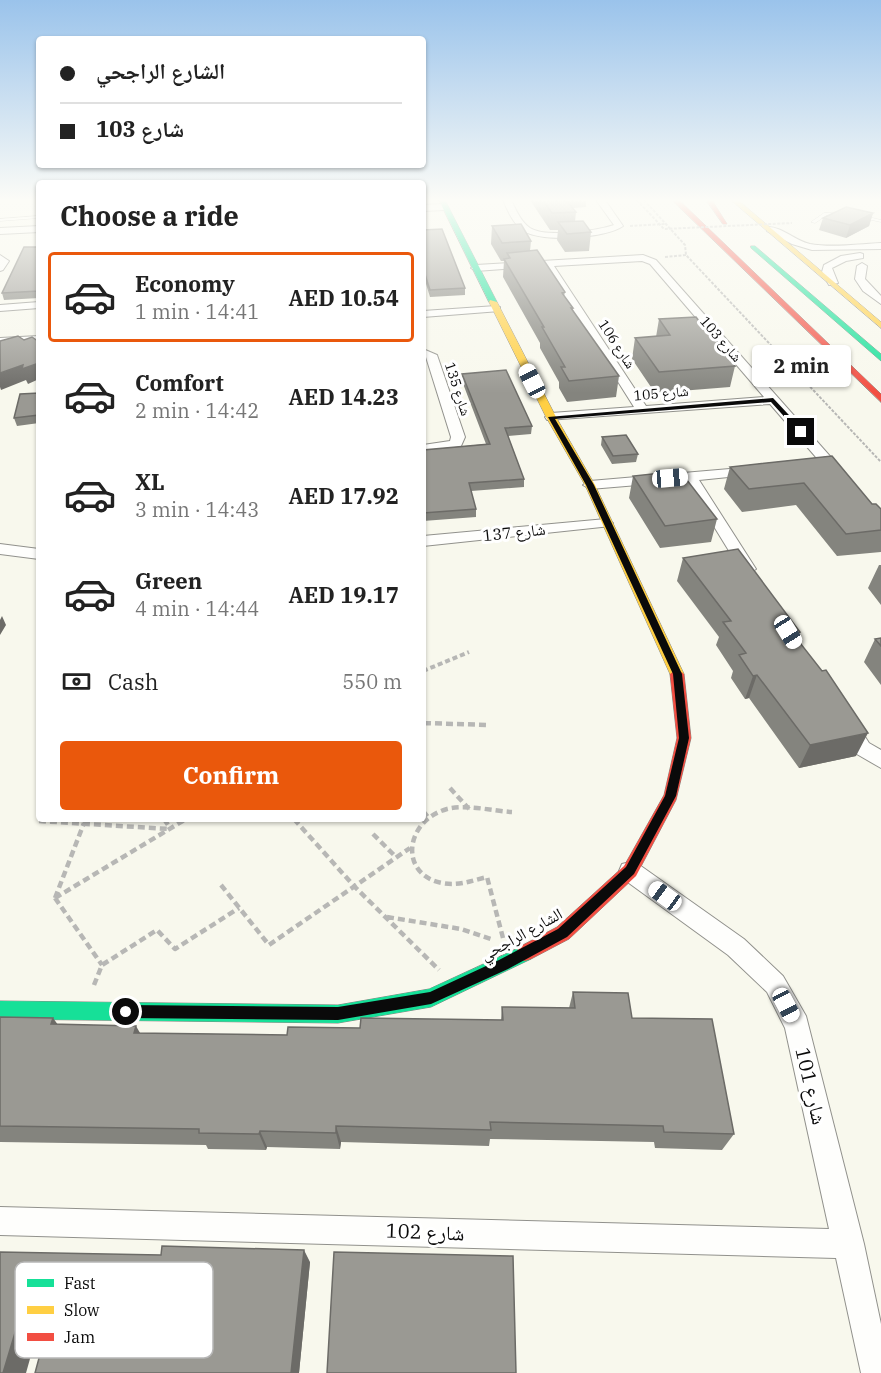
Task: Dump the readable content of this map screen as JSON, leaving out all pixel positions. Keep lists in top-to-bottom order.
{
  "streets": {
    "main road": ["الشارع الراجحي"],
    "street": [
      "شارع 103",
      "شارع 106",
      "شارع 135",
      "شارع 105",
      "شارع 137",
      "شارع 101",
      "شارع 102"
    ]
  },
  "crossings": [
    ["شارع 103", "شارع 105"],
    ["شارع 103", "الشارع الراجحي"],
    ["شارع 106", "شارع 105"],
    ["شارع 105", "الشارع الراجحي"],
    ["شارع 137", "الشارع الراجحي"],
    ["الشارع الراجحي", "شارع 101"],
    ["شارع 101", "شارع 102"]
  ],
  "legend": ["Fast", "Slow", "Jam"],
  "page": {
    "banner": ["الشارع الراجحي", "شارع 103"],
    "heading": "Choose a ride",
    "list": [
      {
        "name": "Economy",
        "note": "1 min · 14:41",
        "value": "AED 10.54"
      },
      {
        "name": "Comfort",
        "note": "2 min · 14:42",
        "value": "AED 14.23"
      },
      {
        "name": "XL",
        "note": "3 min · 14:43",
        "value": "AED 17.92"
      },
      {
        "name": "Green",
        "note": "4 min · 14:44",
        "value": "AED 19.17"
      }
    ],
    "bubble": "2 min",
    "pay": ["Cash", "550 m"],
    "buttons": "Confirm"
  }
}
